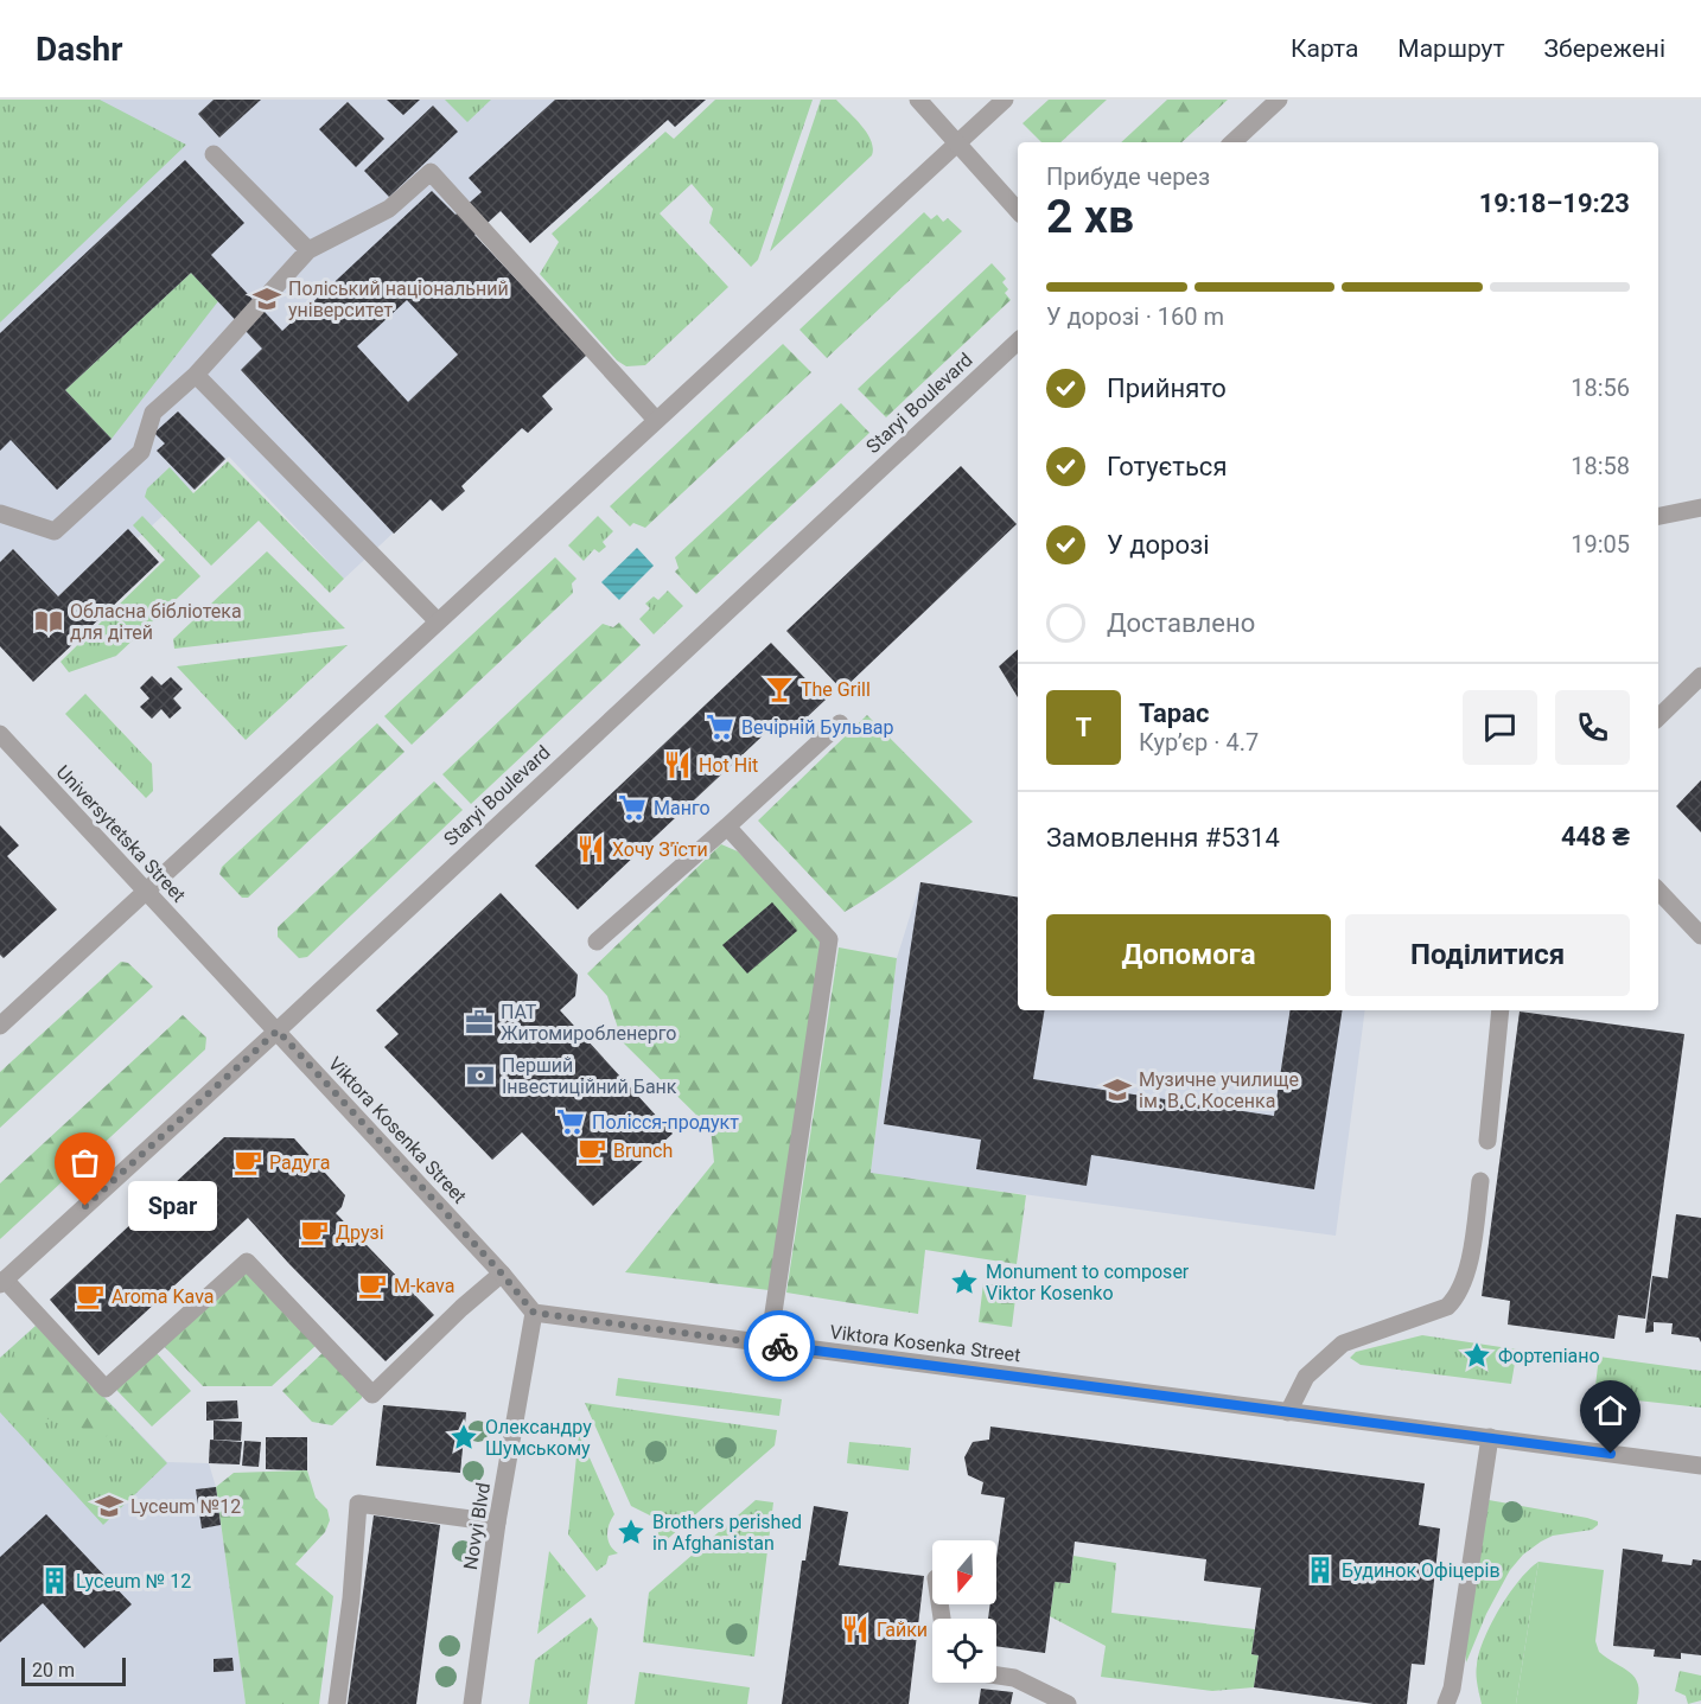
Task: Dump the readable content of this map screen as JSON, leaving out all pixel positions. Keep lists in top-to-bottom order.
{
  "streets": {
    "street": [
      "Staryi Boulevard",
      "Universytetska Street",
      "Viktora Kosenka Street",
      "Novyi Blvd"
    ]
  },
  "crossings": [
    ["Staryi Boulevard", "Viktora Kosenka Street"],
    ["Universytetska Street", "Viktora Kosenka Street"],
    ["Viktora Kosenka Street", "Novyi Blvd"]
  ],
  "places": {
    "school or university": ["Поліський національний університет", "Музичне училище ім. В.С.Косенка", "Lyceum №12"],
    "library": ["Обласна бібліотека для дітей"],
    "bar": ["The Grill"],
    "supermarket": ["Вечірній Бульвар", "Манго", "Полісся-продукт"],
    "restaurant": ["Hot Hit", "Хочу З'їсти", "Гайки"],
    "office": ["ПАТ Житомиробленерго"],
    "bank": ["Перший Інвестиційний Банк"],
    "cafe": [
      "Brunch",
      "Радуга",
      "Друзі",
      "М-kava",
      "Aroma Kava"
    ],
    "other": ["Spar"],
    "place": [
      "Monument to composer Viktor Kosenko",
      "Фортепіано",
      "Олександру Шумському",
      "Brothers perished in Afghanistan"
    ],
    "building": ["Будинок Офіцерів", "Lyceum № 12"]
  },
  "scale_bar": "20 m",
  "north": "bottom",
  "page": {
    "header": "Dashr",
    "nav": ["Карта", "Маршрут", "Збережені"],
    "heading": ["2 хв", "Прибуде через", "19:18–19:23"],
    "panel": [
      "Тарас",
      "Кур’єр · 4.7",
      "Замовлення #5314",
      "448 ₴"
    ],
    "bar": "У дорозі · 160 m",
    "list": [
      ["Прийнято", "18:56"],
      ["Готується", "18:58"],
      ["У дорозі", "19:05"],
      "Доставлено"
    ],
    "round": "Т",
    "buttons": ["Допомога", "Поділитися"],
    "bubble": "Spar",
    "scale": "20 m"
  }
}
